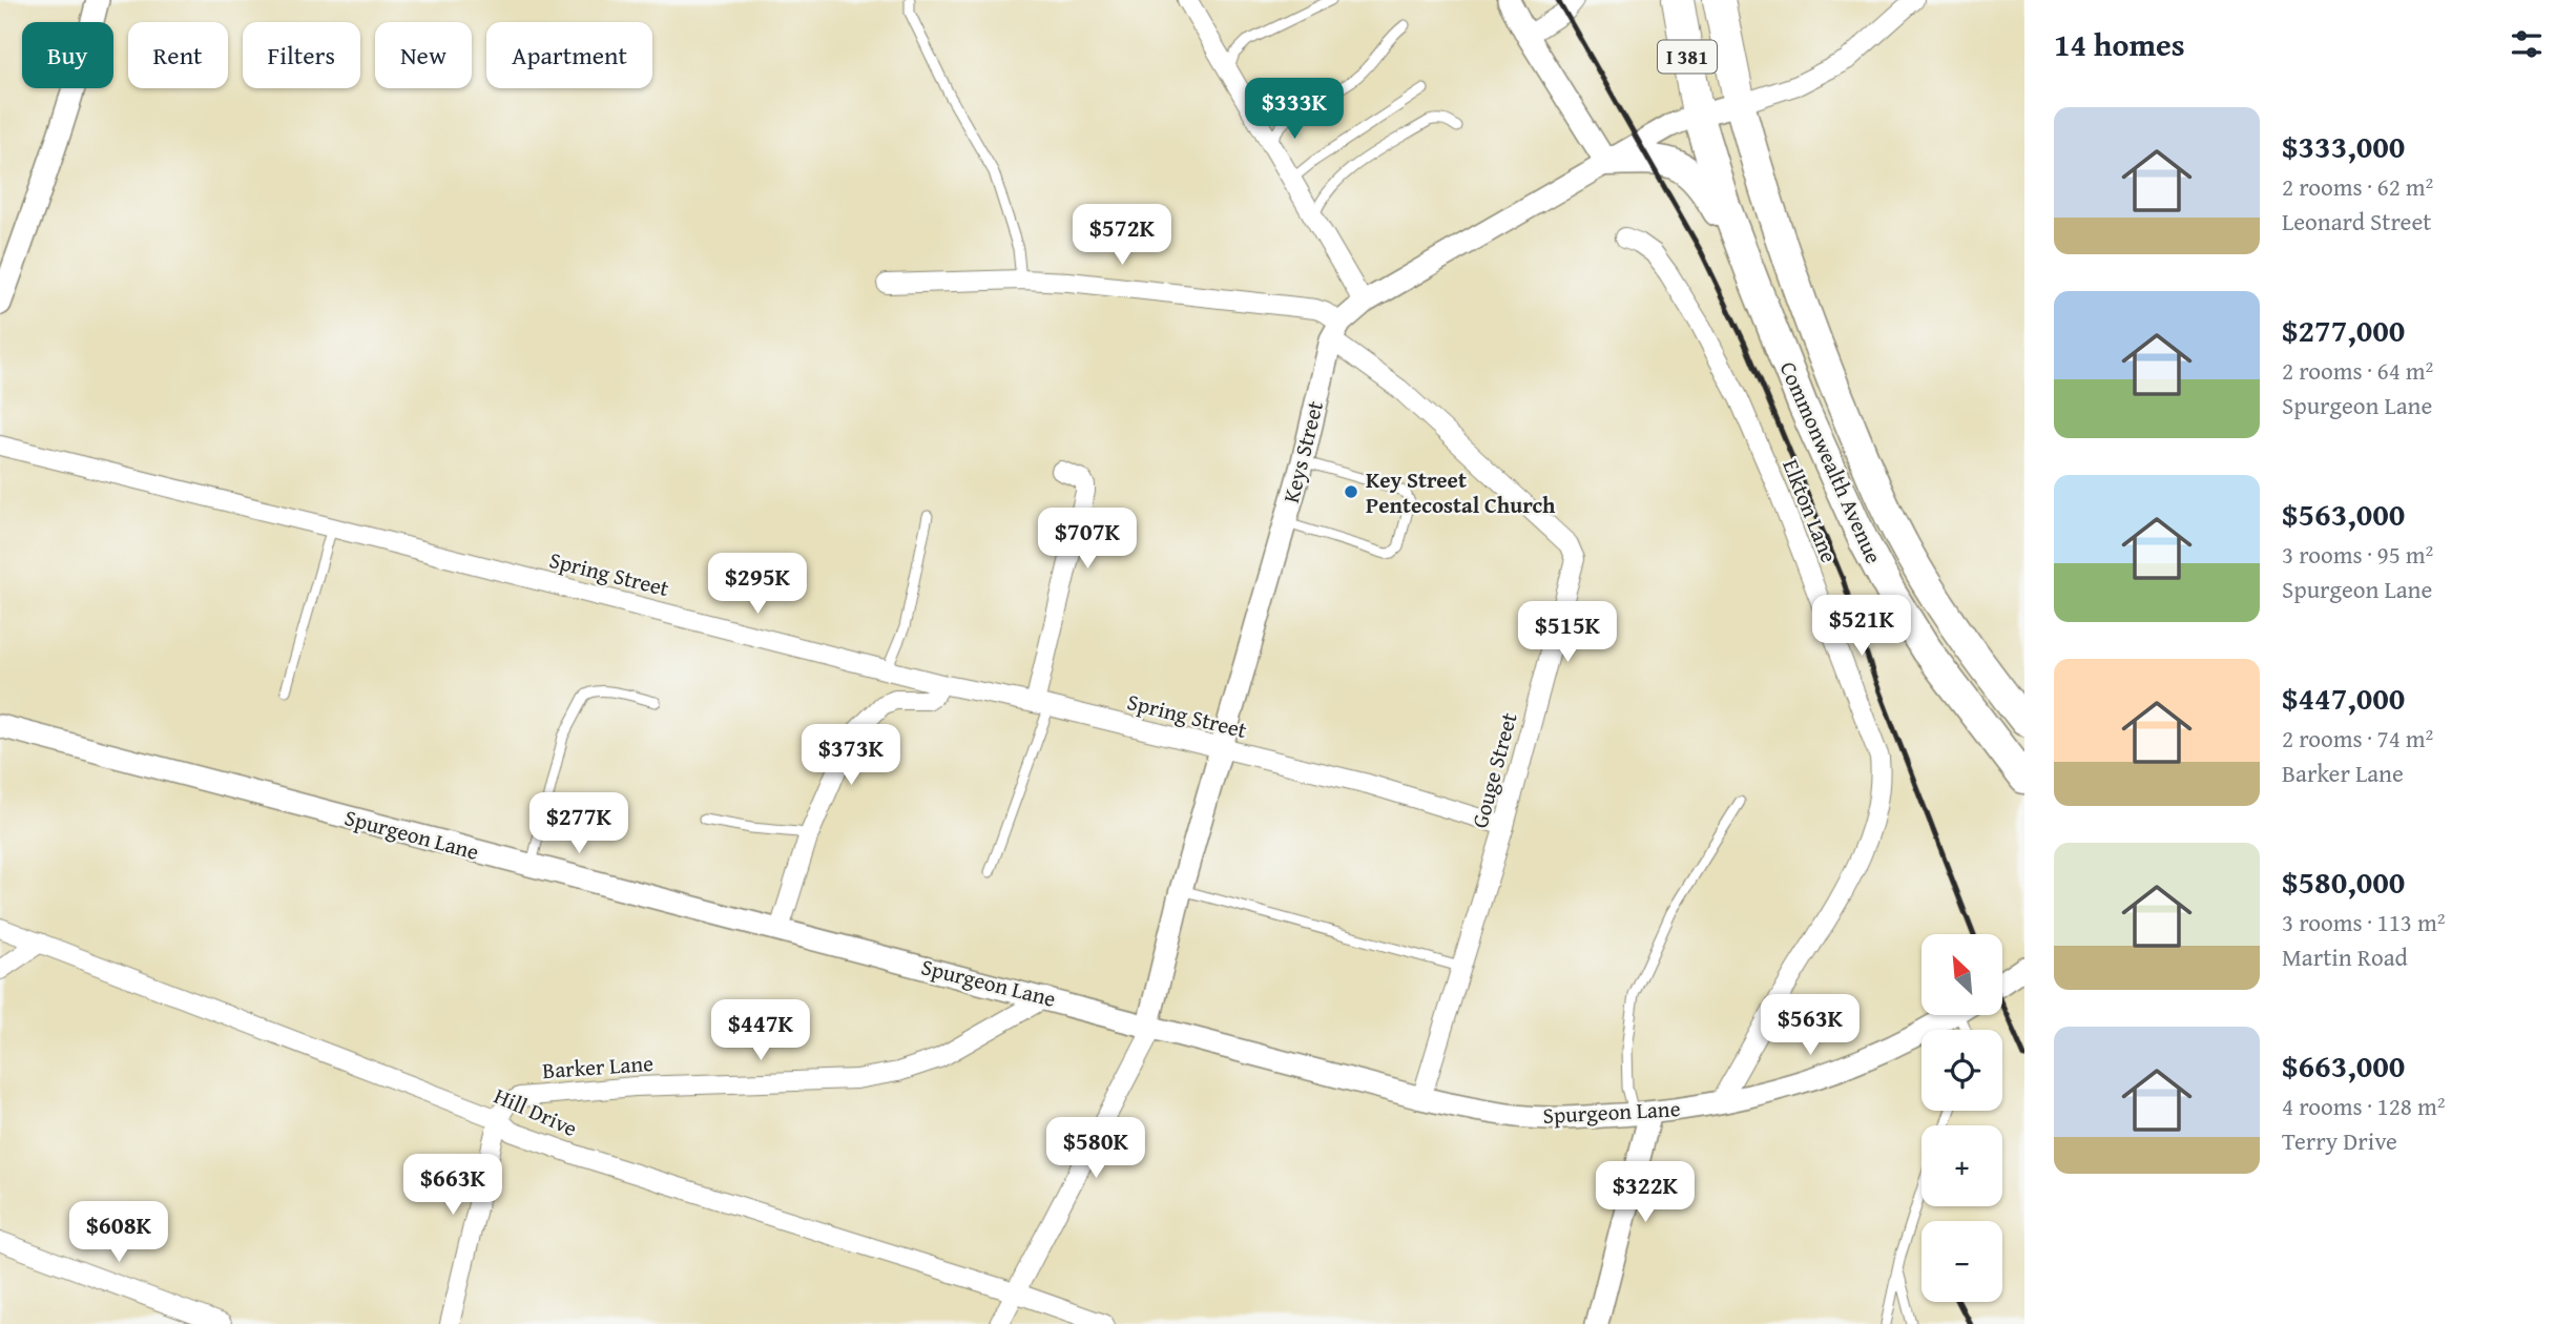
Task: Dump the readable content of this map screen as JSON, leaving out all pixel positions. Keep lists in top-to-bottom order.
{
  "streets": {
    "highway": ["I 381", "Commonwealth Avenue"],
    "street": [
      "Keys Street",
      "Elkton Lane",
      "Spring Street",
      "Gouge Street",
      "Spurgeon Lane",
      "Barker Lane",
      "Hill Drive"
    ]
  },
  "crossings": [
    ["I 381", "Commonwealth Avenue"],
    ["Keys Street", "Spring Street"],
    ["Keys Street", "Gouge Street"],
    ["Keys Street", "Spurgeon Lane"],
    ["Elkton Lane", "Spurgeon Lane"],
    ["Spring Street", "Gouge Street"],
    ["Gouge Street", "Spurgeon Lane"],
    ["Spurgeon Lane", "Barker Lane"],
    ["Barker Lane", "Hill Drive"]
  ],
  "places": ["Key Street Pentecostal Church"],
  "north": "top left",
  "page": {
    "heading": "14 homes",
    "chip": [
      "Buy",
      "Rent",
      "Filters",
      "New",
      "Apartment"
    ],
    "price": [
      "$333K",
      "$572K",
      "$707K",
      "$295K",
      "$521K",
      "$515K",
      "$373K",
      "$277K",
      "$563K",
      "$447K",
      "$580K",
      "$663K",
      "$322K",
      "$608K"
    ],
    "list": [
      {
        "name": "$333,000",
        "note": "2 rooms · 62 m² · Leonard Street"
      },
      {
        "name": "$277,000",
        "note": "2 rooms · 64 m² · Spurgeon Lane"
      },
      {
        "name": "$563,000",
        "note": "3 rooms · 95 m² · Spurgeon Lane"
      },
      {
        "name": "$447,000",
        "note": "2 rooms · 74 m² · Barker Lane"
      },
      {
        "name": "$580,000",
        "note": "3 rooms · 113 m² · Martin Road"
      },
      {
        "name": "$663,000",
        "note": "4 rooms · 128 m² · Terry Drive"
      }
    ],
    "map_buttons": ["+", "−"]
  }
}
